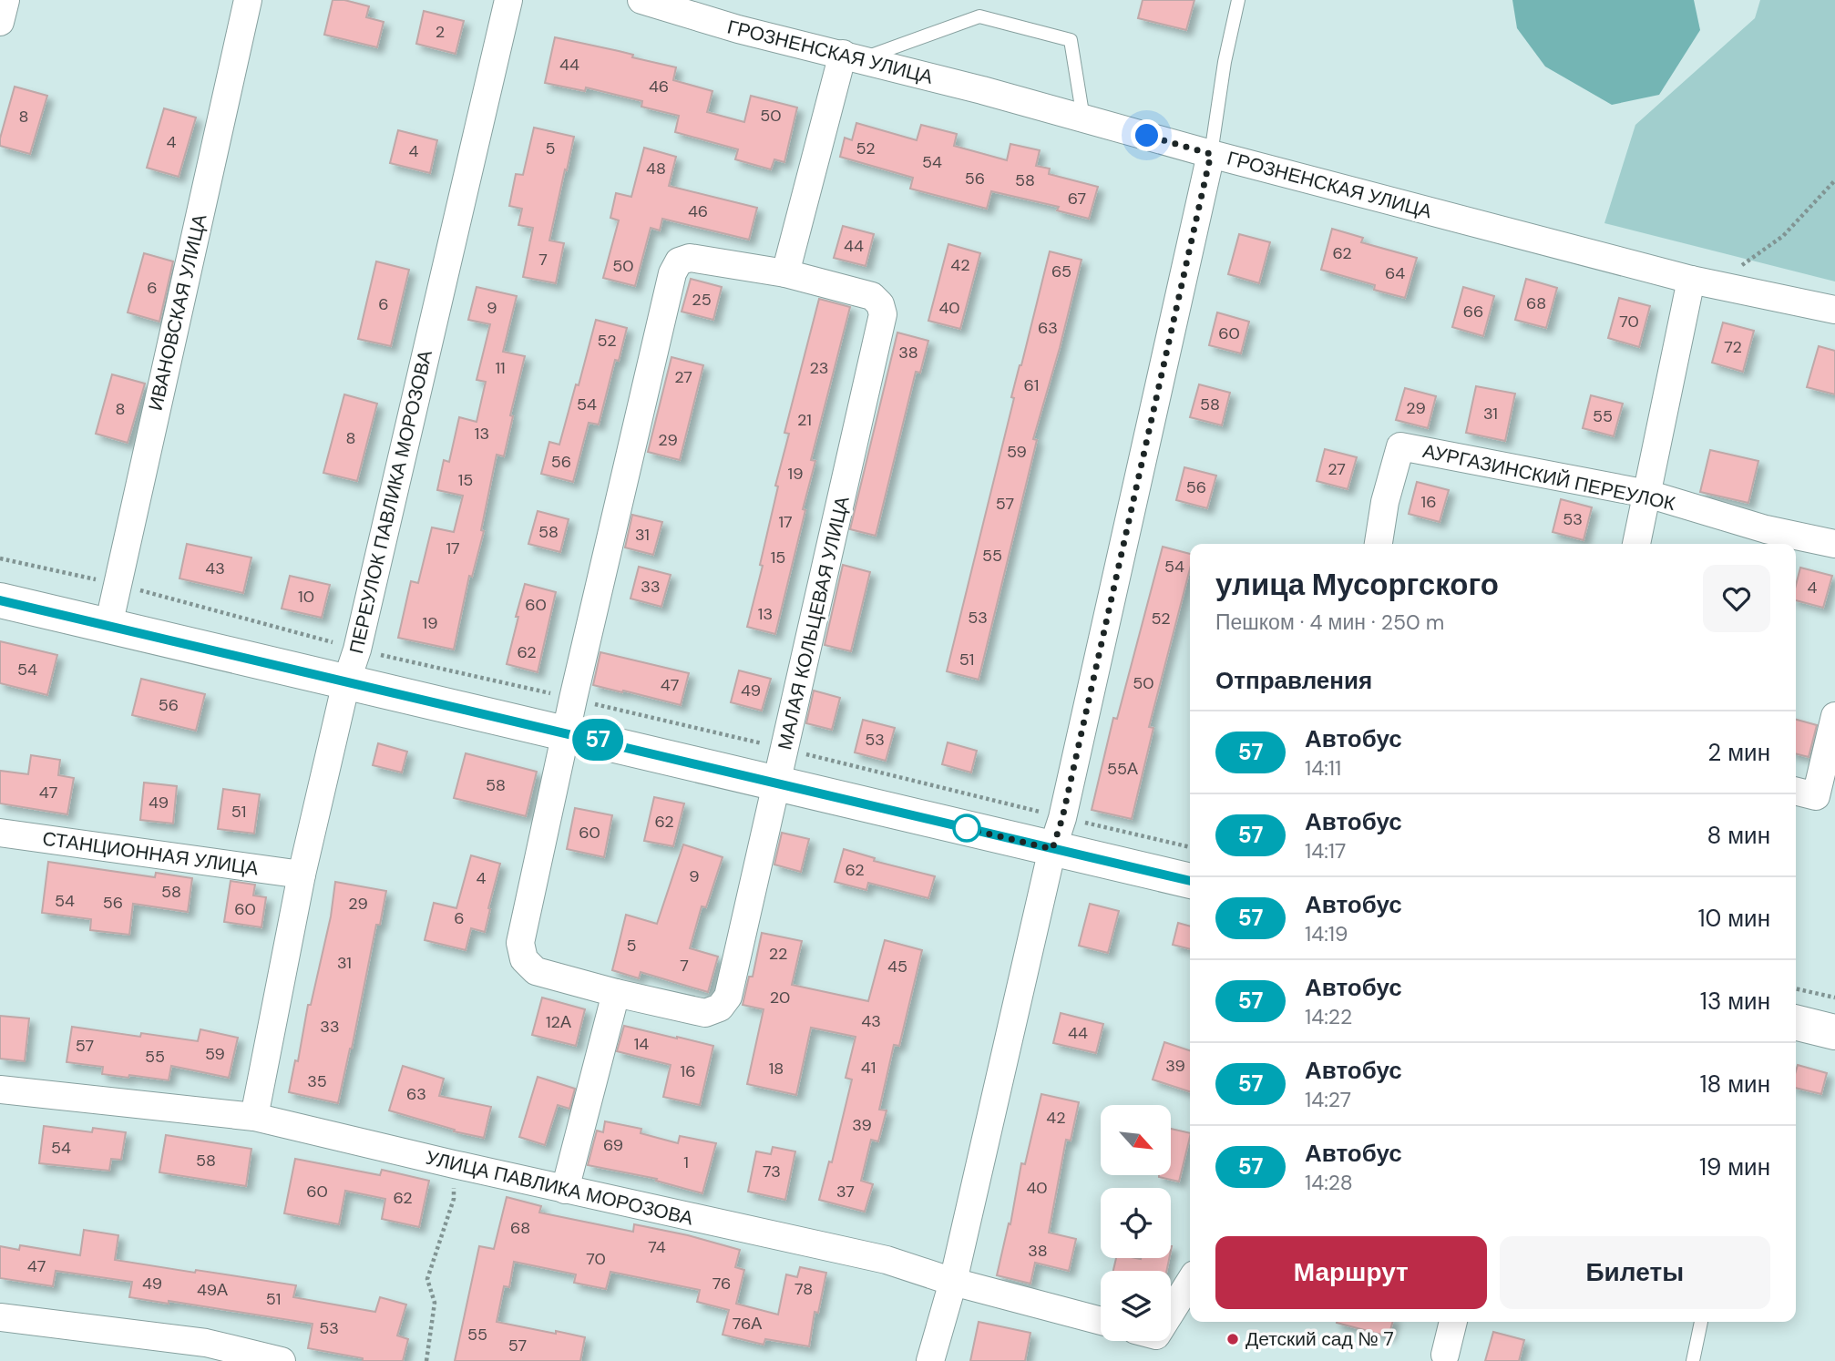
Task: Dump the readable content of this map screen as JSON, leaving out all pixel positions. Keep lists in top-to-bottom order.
{
  "streets": {
    "street": [
      "ГРОЗНЕНСКАЯ УЛИЦА",
      "ИВАНОВСКАЯ УЛИЦА",
      "АУРГАЗИНСКИЙ ПЕРЕУЛОК",
      "ПЕРЕУЛОК ПАВЛИКА МОРОЗОВА",
      "МАЛАЯ КОЛЬЦЕВАЯ УЛИЦА",
      "СТАНЦИОННАЯ УЛИЦА",
      "УЛИЦА ПАВЛИКА МОРОЗОВА"
    ]
  },
  "crossings": [
    ["ПЕРЕУЛОК ПАВЛИКА МОРОЗОВА", "СТАНЦИОННАЯ УЛИЦА"],
    ["ПЕРЕУЛОК ПАВЛИКА МОРОЗОВА", "УЛИЦА ПАВЛИКА МОРОЗОВА"]
  ],
  "places": ["Детский сад № 7"],
  "lines": ["bus line 57"],
  "house_numbers": [
    "2",
    "44",
    "46",
    "50",
    "8",
    "4",
    "5",
    "52",
    "4",
    "54",
    "48",
    "56",
    "58",
    "67",
    "46",
    "44",
    "62",
    "7",
    "42",
    "50",
    "65",
    "64",
    "6",
    "25",
    "68",
    "6",
    "9",
    "40",
    "66",
    "70",
    "63",
    "60",
    "52",
    "72",
    "38",
    "11",
    "23",
    "27",
    "61",
    "54",
    "58",
    "29",
    "8",
    "31",
    "55",
    "21",
    "13",
    "8",
    "29",
    "59",
    "56",
    "27",
    "19",
    "15",
    "56",
    "16",
    "57",
    "53",
    "17",
    "58",
    "31",
    "17",
    "55",
    "15",
    "54",
    "43",
    "33",
    "4",
    "10",
    "60",
    "13",
    "53",
    "52",
    "19",
    "62",
    "51",
    "54",
    "50",
    "47",
    "49",
    "56",
    "53",
    "55А",
    "58",
    "47",
    "49",
    "51",
    "62",
    "60",
    "62",
    "9",
    "4",
    "58",
    "54",
    "56",
    "29",
    "60",
    "6",
    "5",
    "22",
    "31",
    "7",
    "45",
    "20",
    "43",
    "12А",
    "33",
    "44",
    "14",
    "57",
    "59",
    "55",
    "39",
    "41",
    "18",
    "16",
    "35",
    "63",
    "42",
    "39",
    "69",
    "54",
    "58",
    "1",
    "73",
    "40",
    "60",
    "37",
    "62",
    "68",
    "74",
    "38",
    "70",
    "47",
    "49",
    "76",
    "78",
    "49А",
    "51",
    "76А",
    "53",
    "55",
    "57"
  ],
  "north": "bottom right",
  "page": {
    "on_map": "57",
    "heading": [
      ["улица Мусоргского", "Пешком · 4 мин · 250 m"],
      "Отправления"
    ],
    "list": [
      {
        "mark": "57",
        "name": "Автобус",
        "note": "14:11",
        "value": "2 мин"
      },
      {
        "mark": "57",
        "name": "Автобус",
        "note": "14:17",
        "value": "8 мин"
      },
      {
        "mark": "57",
        "name": "Автобус",
        "note": "14:19",
        "value": "10 мин"
      },
      {
        "mark": "57",
        "name": "Автобус",
        "note": "14:22",
        "value": "13 мин"
      },
      {
        "mark": "57",
        "name": "Автобус",
        "note": "14:27",
        "value": "18 мин"
      },
      {
        "mark": "57",
        "name": "Автобус",
        "note": "14:28",
        "value": "19 мин"
      }
    ],
    "buttons": ["Маршрут", "Билеты"]
  }
}
